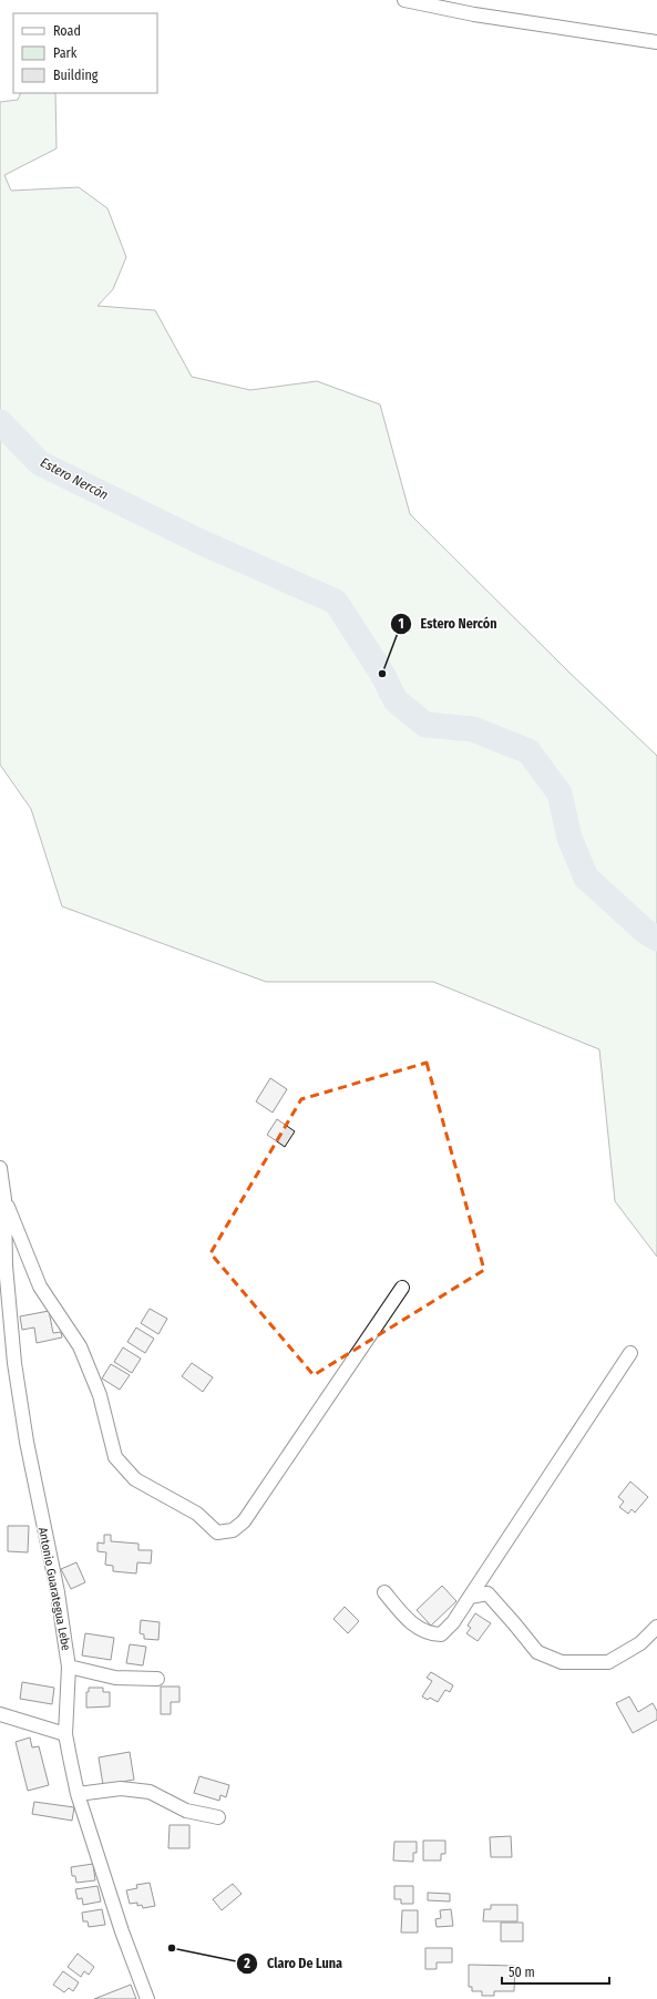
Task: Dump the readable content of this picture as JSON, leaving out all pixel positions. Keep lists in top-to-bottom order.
{
  "streets": {
    "street": ["Antonio Guarategua Lebe"]
  },
  "water": ["Estero Nercón"],
  "places": ["Estero Nercón", "Claro De Luna"],
  "legend": ["Road", "Park", "Building"],
  "scale_bar": "50 m"
}
